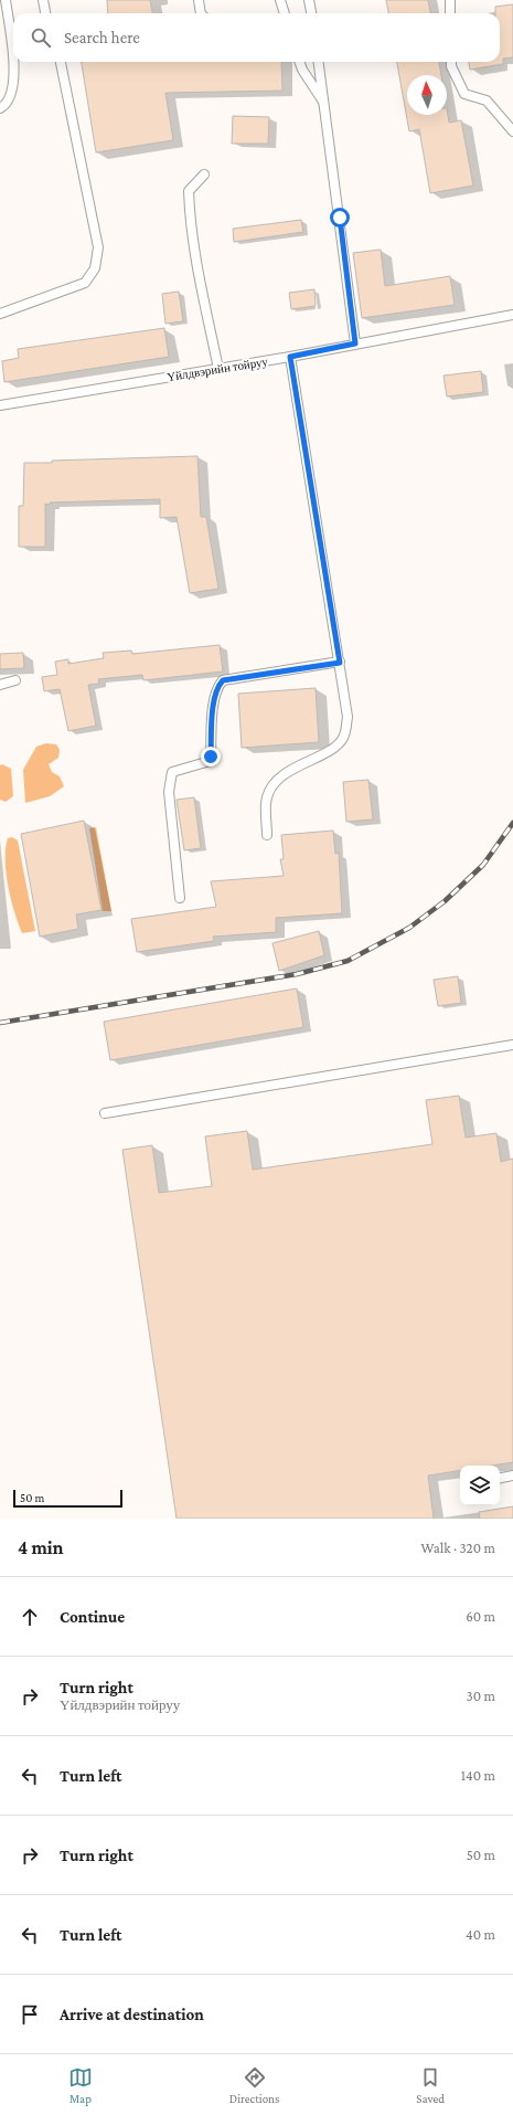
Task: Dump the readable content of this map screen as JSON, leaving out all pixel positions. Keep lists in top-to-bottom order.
{
  "streets": {
    "lane": ["Үйлдвэрийн тойруу"]
  },
  "scale_bar": "50 m",
  "north": "top",
  "page": {
    "search": "Search here",
    "scale": "50 m",
    "heading": ["4 min", "Walk · 320 m"],
    "list": [
      ["Continue", "60 m"],
      ["Turn right", "Үйлдвэрийн тойруу", "30 m"],
      ["Turn left", "140 m"],
      ["Turn right", "50 m"],
      ["Turn left", "40 m"],
      "Arrive at destination"
    ],
    "nav": ["Map", "Directions", "Saved"]
  }
}
